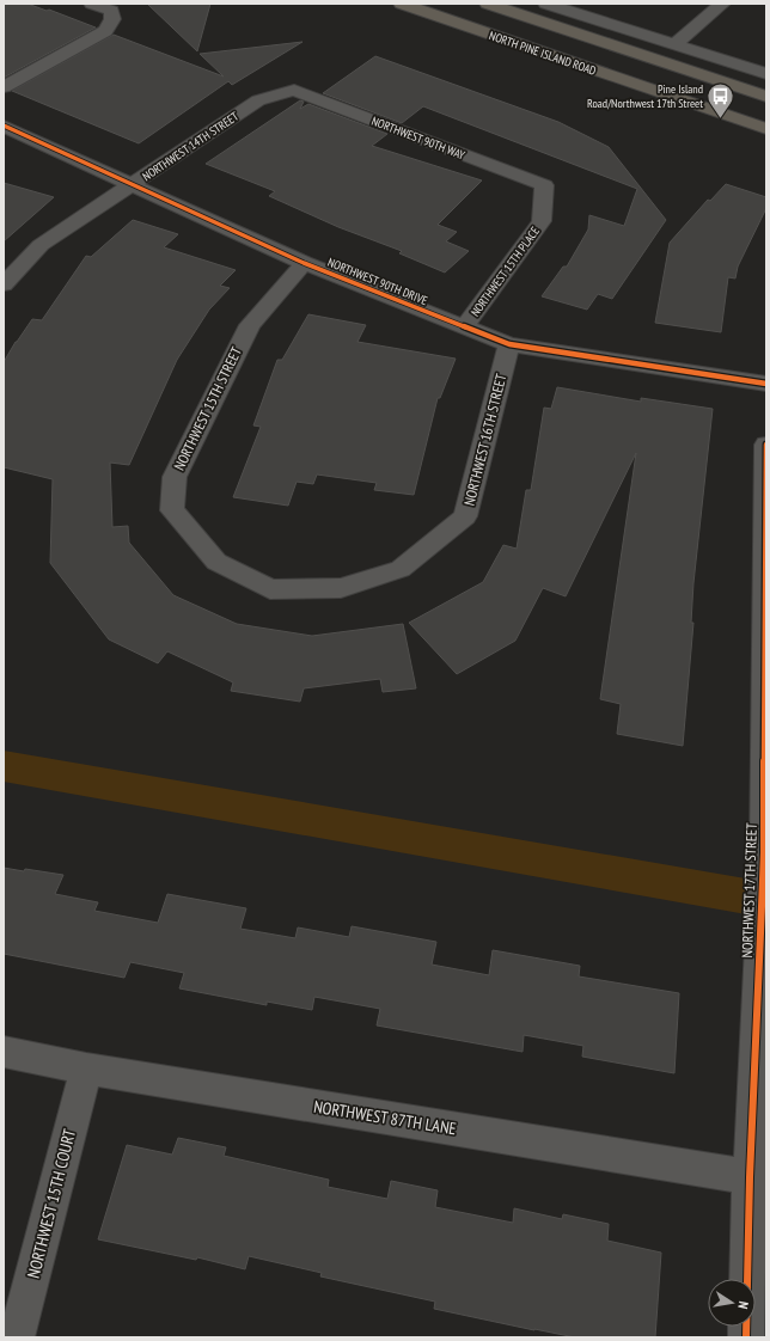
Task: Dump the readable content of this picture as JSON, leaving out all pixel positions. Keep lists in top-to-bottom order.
{
  "streets": {
    "main road": ["NORTH PINE ISLAND ROAD"],
    "street": [
      "NORTHWEST 90TH WAY",
      "NORTHWEST 14TH STREET",
      "NORTHWEST 15TH PLACE",
      "NORTHWEST 90TH DRIVE",
      "NORTHWEST 15TH STREET",
      "NORTHWEST 16TH STREET",
      "NORTHWEST 17TH STREET",
      "NORTHWEST 87TH LANE",
      "NORTHWEST 15TH COURT"
    ]
  },
  "crossings": [
    ["NORTHWEST 90TH WAY", "NORTHWEST 14TH STREET"],
    ["NORTHWEST 90TH WAY", "NORTHWEST 15TH PLACE"],
    ["NORTHWEST 14TH STREET", "NORTHWEST 90TH DRIVE"],
    ["NORTHWEST 15TH PLACE", "NORTHWEST 90TH DRIVE"],
    ["NORTHWEST 90TH DRIVE", "NORTHWEST 15TH STREET"],
    ["NORTHWEST 90TH DRIVE", "NORTHWEST 16TH STREET"],
    ["NORTHWEST 15TH STREET", "NORTHWEST 16TH STREET"],
    ["NORTHWEST 17TH STREET", "NORTHWEST 87TH LANE"],
    ["NORTHWEST 87TH LANE", "NORTHWEST 15TH COURT"]
  ],
  "places": {
    "bus stop": ["Pine Island Road/Northwest 17th Street"]
  },
  "north": "right"
}
